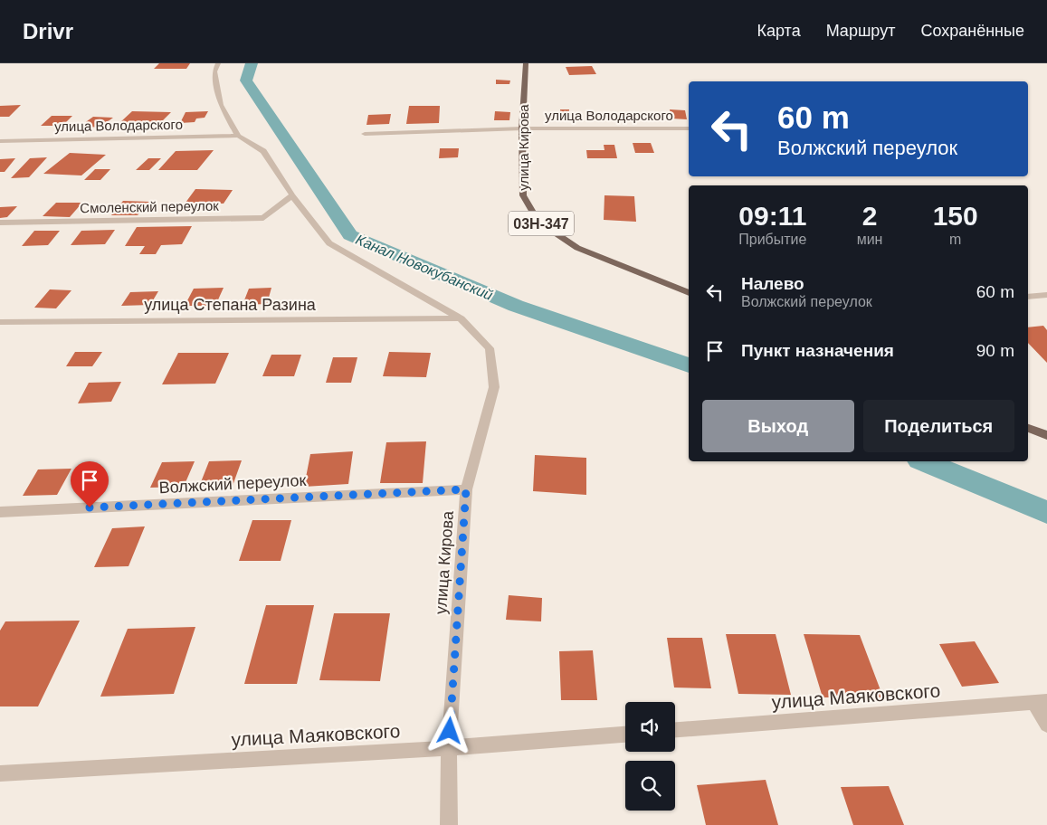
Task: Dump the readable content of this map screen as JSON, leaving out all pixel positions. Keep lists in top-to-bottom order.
{
  "streets": {
    "main road": ["улица Кирова", "03Н-347"],
    "street": [
      "улица Володарского",
      "Смоленский переулок",
      "улица Степана Разина",
      "Волжский переулок",
      "улица Маяковского"
    ]
  },
  "crossings": [
    ["улица Володарского", "улица Кирова"],
    ["улица Кирова", "Смоленский переулок"],
    ["улица Кирова", "улица Степана Разина"],
    ["улица Кирова", "Волжский переулок"],
    ["улица Кирова", "улица Маяковского"]
  ],
  "water": ["Канал Новокубанский"],
  "page": {
    "header": "Drivr",
    "nav": ["Карта", "Маршрут", "Сохранённые"],
    "turn": ["60 m", "Волжский переулок"],
    "eta": [
      "09:11",
      "Прибытие",
      "2",
      "мин",
      "150",
      "m"
    ],
    "list": [
      {
        "name": "Налево",
        "note": "Волжский переулок",
        "value": "60 m"
      },
      {
        "name": "Пункт назначения",
        "value": "90 m"
      }
    ],
    "buttons": ["Выход", "Поделиться"]
  }
}
